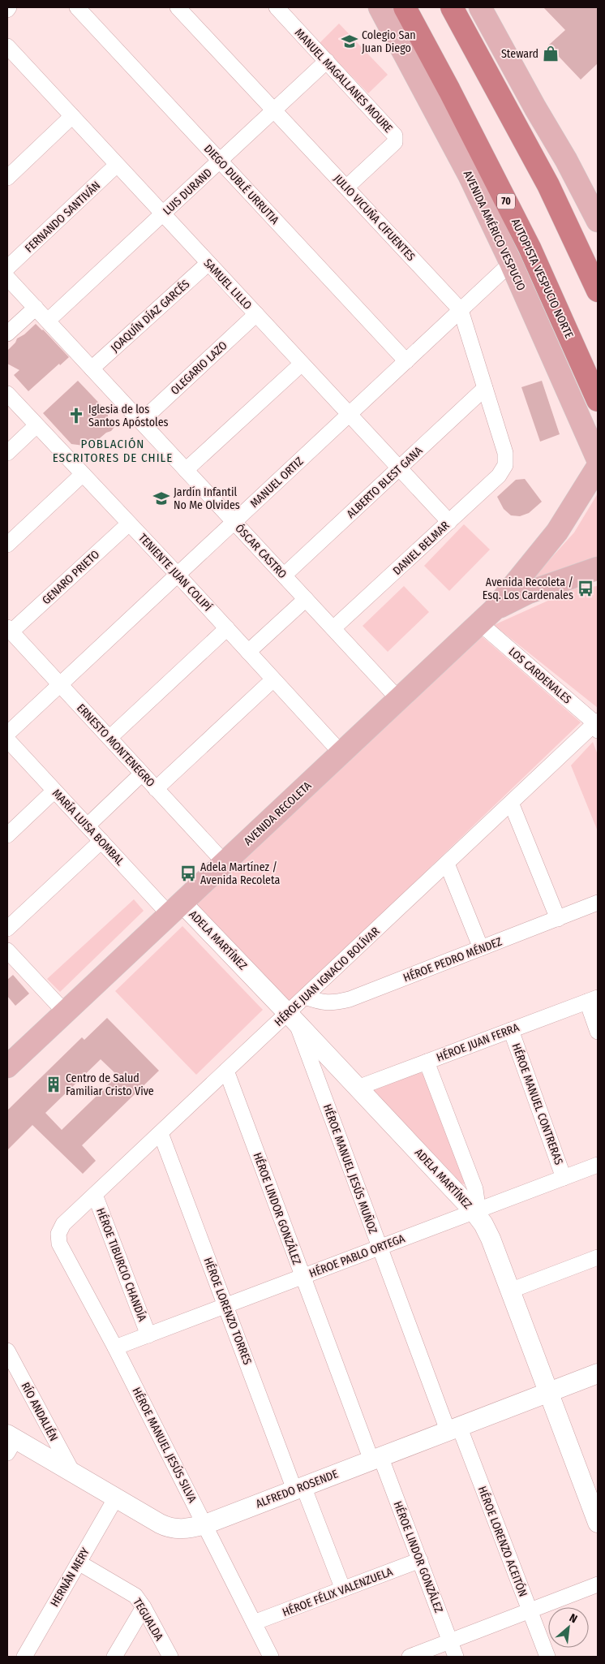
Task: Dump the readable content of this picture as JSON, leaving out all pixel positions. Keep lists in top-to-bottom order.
{
  "streets": {
    "highway": ["70", "AUTOPISTA VESPUCIO NORTE"],
    "main road": ["AVENIDA AMÉRICO VESPUCIO", "AVENIDA RECOLETA"],
    "street": [
      "MANUEL MAGALLANES MOURE",
      "DIEGO DUBLÉ URRUTIA",
      "LUIS DURAND",
      "FERNANDO SANTIVÁN",
      "JULIO VICUÑA CIFUENTES",
      "SAMUEL LILLO",
      "JOAQUÍN DÍAZ GARCÉS",
      "OLEGARIO LAZO",
      "MANUEL ORTIZ",
      "ALBERTO BLEST GANA",
      "DANIEL BELMAR",
      "ÓSCAR CASTRO",
      "TENIENTE JUAN COLIPÍ",
      "GENARO PRIETO",
      "LOS CARDENALES",
      "ERNESTO MONTENEGRO",
      "MARÍA LUISA BOMBAL",
      "ADELA MARTÍNEZ",
      "HÉROE PEDRO MÉNDEZ",
      "HÉROE JUAN IGNACIO BOLÍVAR",
      "HÉROE JUAN FERRA",
      "HÉROE MANUEL CONTRERAS",
      "HÉROE MANUEL JESÚS MUÑOZ",
      "HÉROE LINDOR GONZÁLEZ",
      "HÉROE PABLO ORTEGA",
      "HÉROE TIBURCIO CHANDÍA",
      "HÉROE LORENZO TORRES",
      "RÍO ANDALIÉN",
      "HÉROE MANUEL JESÚS SILVA",
      "ALFREDO ROSENDE",
      "HÉROE LORENZO ACEITÓN",
      "HERNÁN MERY",
      "HÉROE FÉLIX VALENZUELA",
      "TEGUALDA"
    ]
  },
  "crossings": [
    ["MANUEL MAGALLANES MOURE", "LUIS DURAND"],
    ["MANUEL MAGALLANES MOURE", "JULIO VICUÑA CIFUENTES"],
    ["DIEGO DUBLÉ URRUTIA", "LUIS DURAND"],
    ["DIEGO DUBLÉ URRUTIA", "MANUEL ORTIZ"],
    ["LUIS DURAND", "JULIO VICUÑA CIFUENTES"],
    ["LUIS DURAND", "SAMUEL LILLO"],
    ["LUIS DURAND", "ÓSCAR CASTRO"],
    ["FERNANDO SANTIVÁN", "SAMUEL LILLO"],
    ["JULIO VICUÑA CIFUENTES", "MANUEL ORTIZ"],
    ["JULIO VICUÑA CIFUENTES", "ALBERTO BLEST GANA"],
    ["JULIO VICUÑA CIFUENTES", "DANIEL BELMAR"],
    ["AVENIDA AMÉRICO VESPUCIO", "MANUEL ORTIZ"],
    ["SAMUEL LILLO", "JOAQUÍN DÍAZ GARCÉS"],
    ["SAMUEL LILLO", "OLEGARIO LAZO"],
    ["SAMUEL LILLO", "MANUEL ORTIZ"],
    ["SAMUEL LILLO", "ALBERTO BLEST GANA"],
    ["SAMUEL LILLO", "DANIEL BELMAR"],
    ["JOAQUÍN DÍAZ GARCÉS", "ÓSCAR CASTRO"],
    ["OLEGARIO LAZO", "ÓSCAR CASTRO"],
    ["MANUEL ORTIZ", "ÓSCAR CASTRO"],
    ["MANUEL ORTIZ", "TENIENTE JUAN COLIPÍ"],
    ["MANUEL ORTIZ", "ERNESTO MONTENEGRO"],
    ["ALBERTO BLEST GANA", "ÓSCAR CASTRO"],
    ["DANIEL BELMAR", "ÓSCAR CASTRO"],
    ["ÓSCAR CASTRO", "AVENIDA RECOLETA"],
    ["TENIENTE JUAN COLIPÍ", "GENARO PRIETO"],
    ["TENIENTE JUAN COLIPÍ", "AVENIDA RECOLETA"],
    ["GENARO PRIETO", "ERNESTO MONTENEGRO"],
    ["LOS CARDENALES", "AVENIDA RECOLETA"],
    ["LOS CARDENALES", "HÉROE JUAN IGNACIO BOLÍVAR"],
    ["ERNESTO MONTENEGRO", "AVENIDA RECOLETA"],
    ["AVENIDA RECOLETA", "MARÍA LUISA BOMBAL"],
    ["AVENIDA RECOLETA", "ADELA MARTÍNEZ"],
    ["MARÍA LUISA BOMBAL", "ADELA MARTÍNEZ"],
    ["ADELA MARTÍNEZ", "HÉROE JUAN IGNACIO BOLÍVAR"],
    ["ADELA MARTÍNEZ", "HÉROE JUAN FERRA"],
    ["ADELA MARTÍNEZ", "HÉROE MANUEL JESÚS MUÑOZ"],
    ["ADELA MARTÍNEZ", "HÉROE PABLO ORTEGA"],
    ["ADELA MARTÍNEZ", "ALFREDO ROSENDE"],
    ["HÉROE PEDRO MÉNDEZ", "HÉROE JUAN IGNACIO BOLÍVAR"],
    ["HÉROE JUAN IGNACIO BOLÍVAR", "HÉROE MANUEL JESÚS MUÑOZ"],
    ["HÉROE JUAN IGNACIO BOLÍVAR", "HÉROE LINDOR GONZÁLEZ"],
    ["HÉROE JUAN IGNACIO BOLÍVAR", "HÉROE TIBURCIO CHANDÍA"],
    ["HÉROE JUAN IGNACIO BOLÍVAR", "HÉROE LORENZO TORRES"],
    ["HÉROE JUAN IGNACIO BOLÍVAR", "HÉROE MANUEL JESÚS SILVA"],
    ["HÉROE JUAN FERRA", "HÉROE MANUEL CONTRERAS"],
    ["HÉROE MANUEL CONTRERAS", "HÉROE PABLO ORTEGA"],
    ["HÉROE MANUEL JESÚS MUÑOZ", "HÉROE PABLO ORTEGA"],
    ["HÉROE MANUEL JESÚS MUÑOZ", "ALFREDO ROSENDE"],
    ["HÉROE MANUEL JESÚS MUÑOZ", "HÉROE LORENZO ACEITÓN"],
    ["HÉROE LINDOR GONZÁLEZ", "HÉROE PABLO ORTEGA"],
    ["HÉROE LINDOR GONZÁLEZ", "ALFREDO ROSENDE"],
    ["HÉROE LINDOR GONZÁLEZ", "HÉROE FÉLIX VALENZUELA"],
    ["HÉROE PABLO ORTEGA", "HÉROE TIBURCIO CHANDÍA"],
    ["HÉROE PABLO ORTEGA", "HÉROE LORENZO TORRES"],
    ["HÉROE PABLO ORTEGA", "HÉROE MANUEL JESÚS SILVA"],
    ["HÉROE LORENZO TORRES", "ALFREDO ROSENDE"],
    ["HÉROE LORENZO TORRES", "HÉROE FÉLIX VALENZUELA"],
    ["RÍO ANDALIÉN", "ALFREDO ROSENDE"],
    ["HÉROE MANUEL JESÚS SILVA", "ALFREDO ROSENDE"],
    ["HÉROE MANUEL JESÚS SILVA", "HÉROE FÉLIX VALENZUELA"],
    ["ALFREDO ROSENDE", "HÉROE LORENZO ACEITÓN"],
    ["ALFREDO ROSENDE", "HERNÁN MERY"],
    ["HERNÁN MERY", "TEGUALDA"]
  ],
  "districts": ["POBLACIÓN ESCRITORES DE CHILE"],
  "places": {
    "school or university": ["Colegio San Juan Diego", "Jardín Infantil No Me Olvides"],
    "shop": ["Steward"],
    "church": ["Iglesia de los Santos Apóstoles"],
    "bus stop": ["Avenida Recoleta / Esq. Los Cardenales", "Adela Martínez / Avenida Recoleta"],
    "building": ["Centro de Salud Familiar Cristo Vive"]
  },
  "north": "top right"
}
